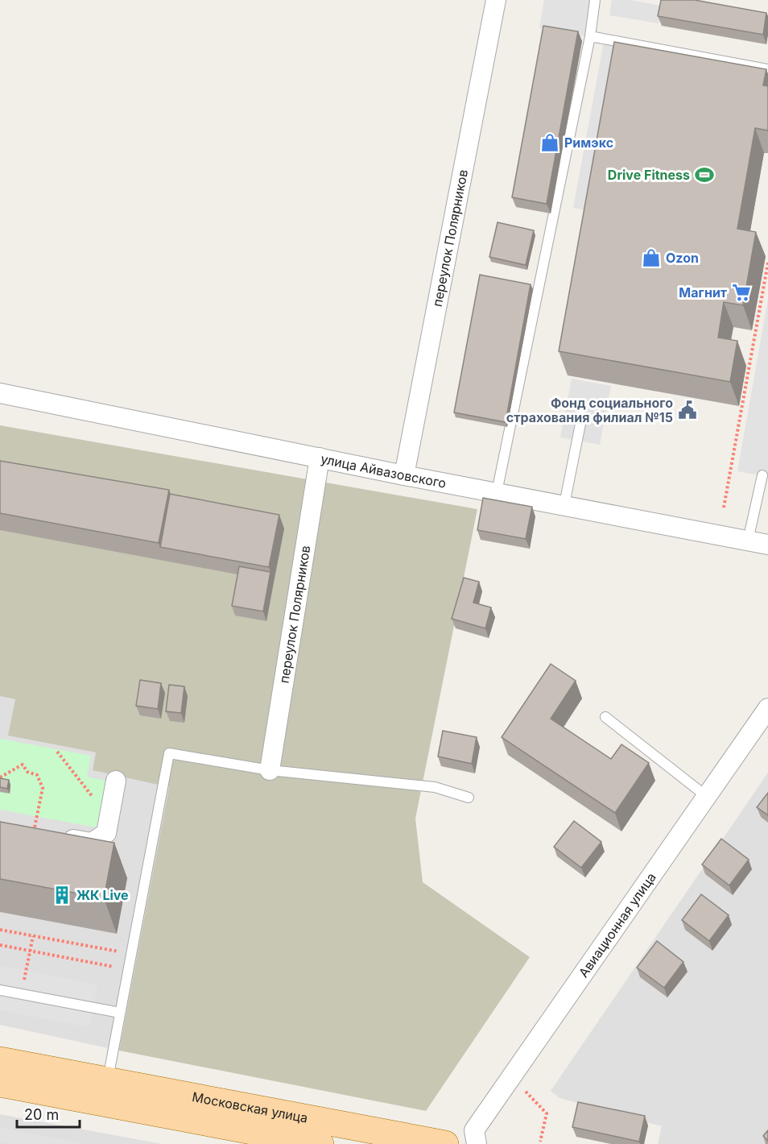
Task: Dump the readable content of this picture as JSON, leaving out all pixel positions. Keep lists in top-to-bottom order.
{
  "streets": {
    "main road": ["Московская улица"],
    "street": ["переулок Полярников", "улица Айвазовского", "Авиационная улица"]
  },
  "crossings": [
    ["переулок Полярников", "улица Айвазовского"]
  ],
  "places": {
    "shop": ["Римэкс", "Ozon"],
    "sports": ["Drive Fitness"],
    "supermarket": ["Магнит"],
    "public building": ["Фонд социального страхования филиал №15"],
    "building": ["ЖК Live"]
  },
  "scale_bar": "20 m"
}
